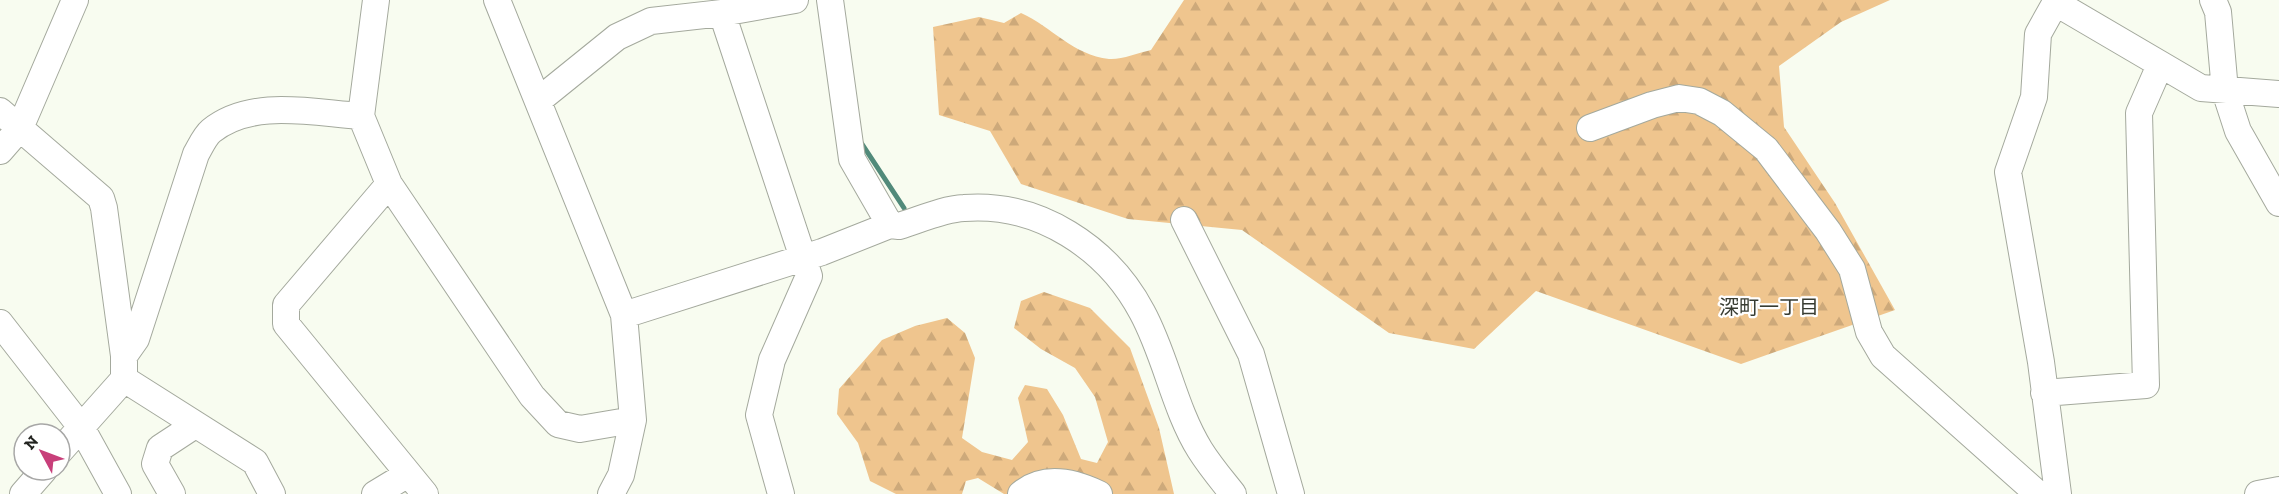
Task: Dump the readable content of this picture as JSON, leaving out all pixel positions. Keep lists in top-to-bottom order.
{
  "districts": ["深町一丁目"],
  "north": "top left"
}
